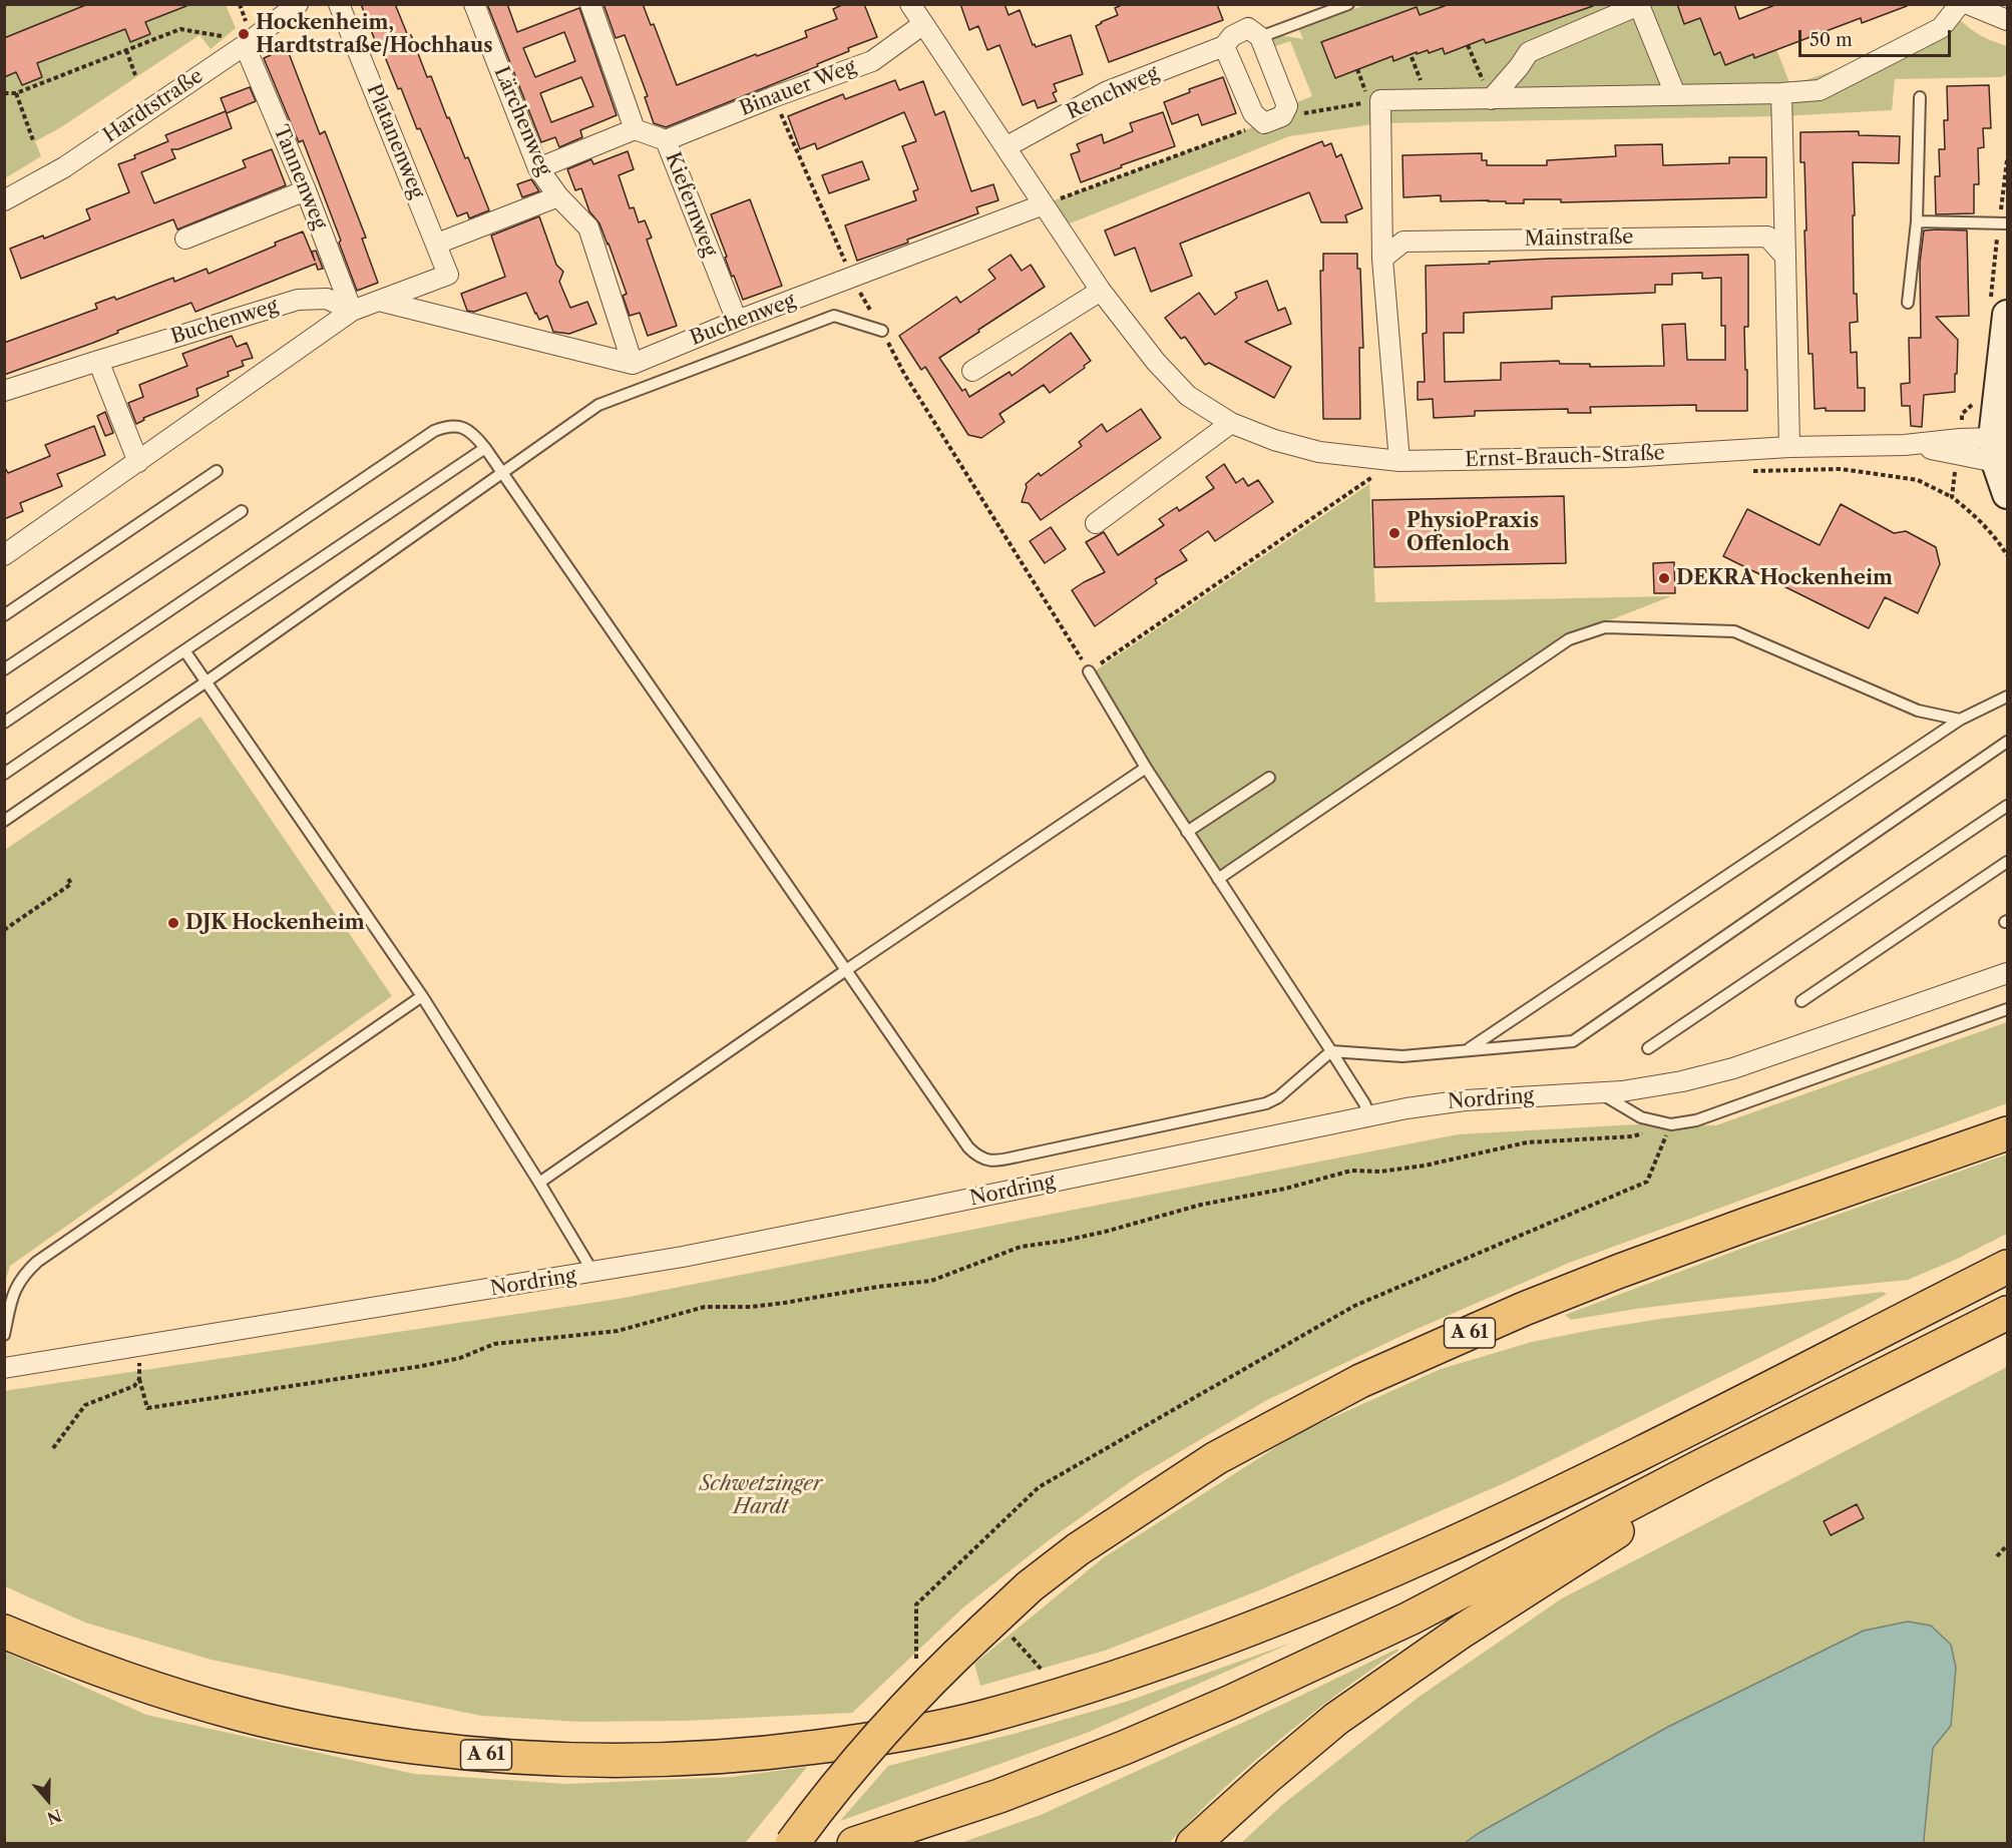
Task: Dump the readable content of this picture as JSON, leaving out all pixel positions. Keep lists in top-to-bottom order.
{
  "streets": {
    "highway": ["A 61"],
    "street": [
      "Binauer Weg",
      "Renchweg",
      "Hardtstraße",
      "Lärchenweg",
      "Platanenweg",
      "Tannenweg",
      "Kiefernweg",
      "Mainstraße",
      "Buchenweg",
      "Ernst-Brauch-Straße",
      "Nordring"
    ]
  },
  "crossings": [
    ["Binauer Weg", "Kiefernweg"],
    ["Binauer Weg", "Ernst-Brauch-Straße"],
    ["Renchweg", "Ernst-Brauch-Straße"],
    ["Hardtstraße", "Tannenweg"],
    ["Lärchenweg", "Buchenweg"],
    ["Tannenweg", "Buchenweg"],
    ["Kiefernweg", "Buchenweg"]
  ],
  "parks": ["Schwetzinger Hardt"],
  "places": [
    "Hockenheim, Hardtstraße/Hochhaus",
    "PhysioPraxis Offenloch",
    "DEKRA Hockenheim",
    "DJK Hockenheim"
  ],
  "scale_bar": "50 m",
  "north": "bottom"
}
